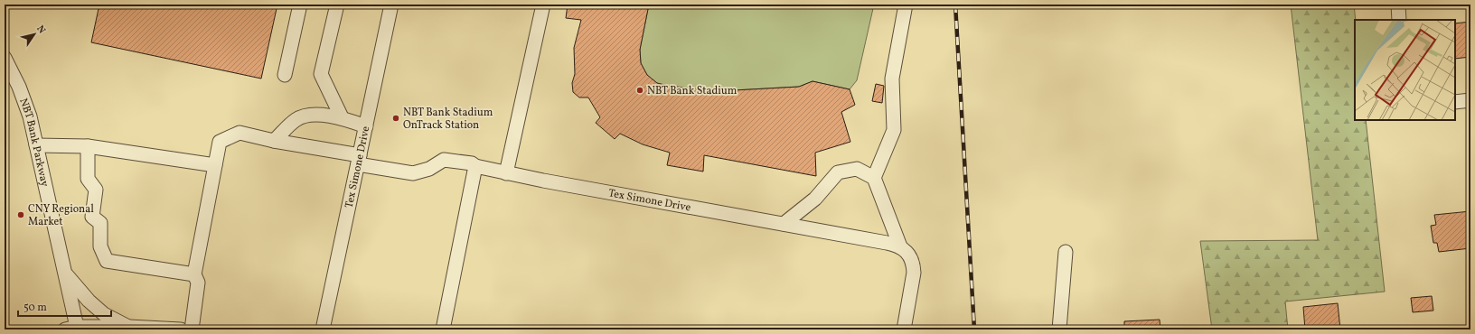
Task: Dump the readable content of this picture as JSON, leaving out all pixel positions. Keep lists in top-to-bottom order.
{
  "streets": {
    "street": ["NBT Bank Parkway", "Tex Simone Drive"]
  },
  "places": ["NBT Bank Stadium", "NBT Bank Stadium OnTrack Station", "CNY Regional Market"],
  "scale_bar": "50 m",
  "north": "top right"
}
